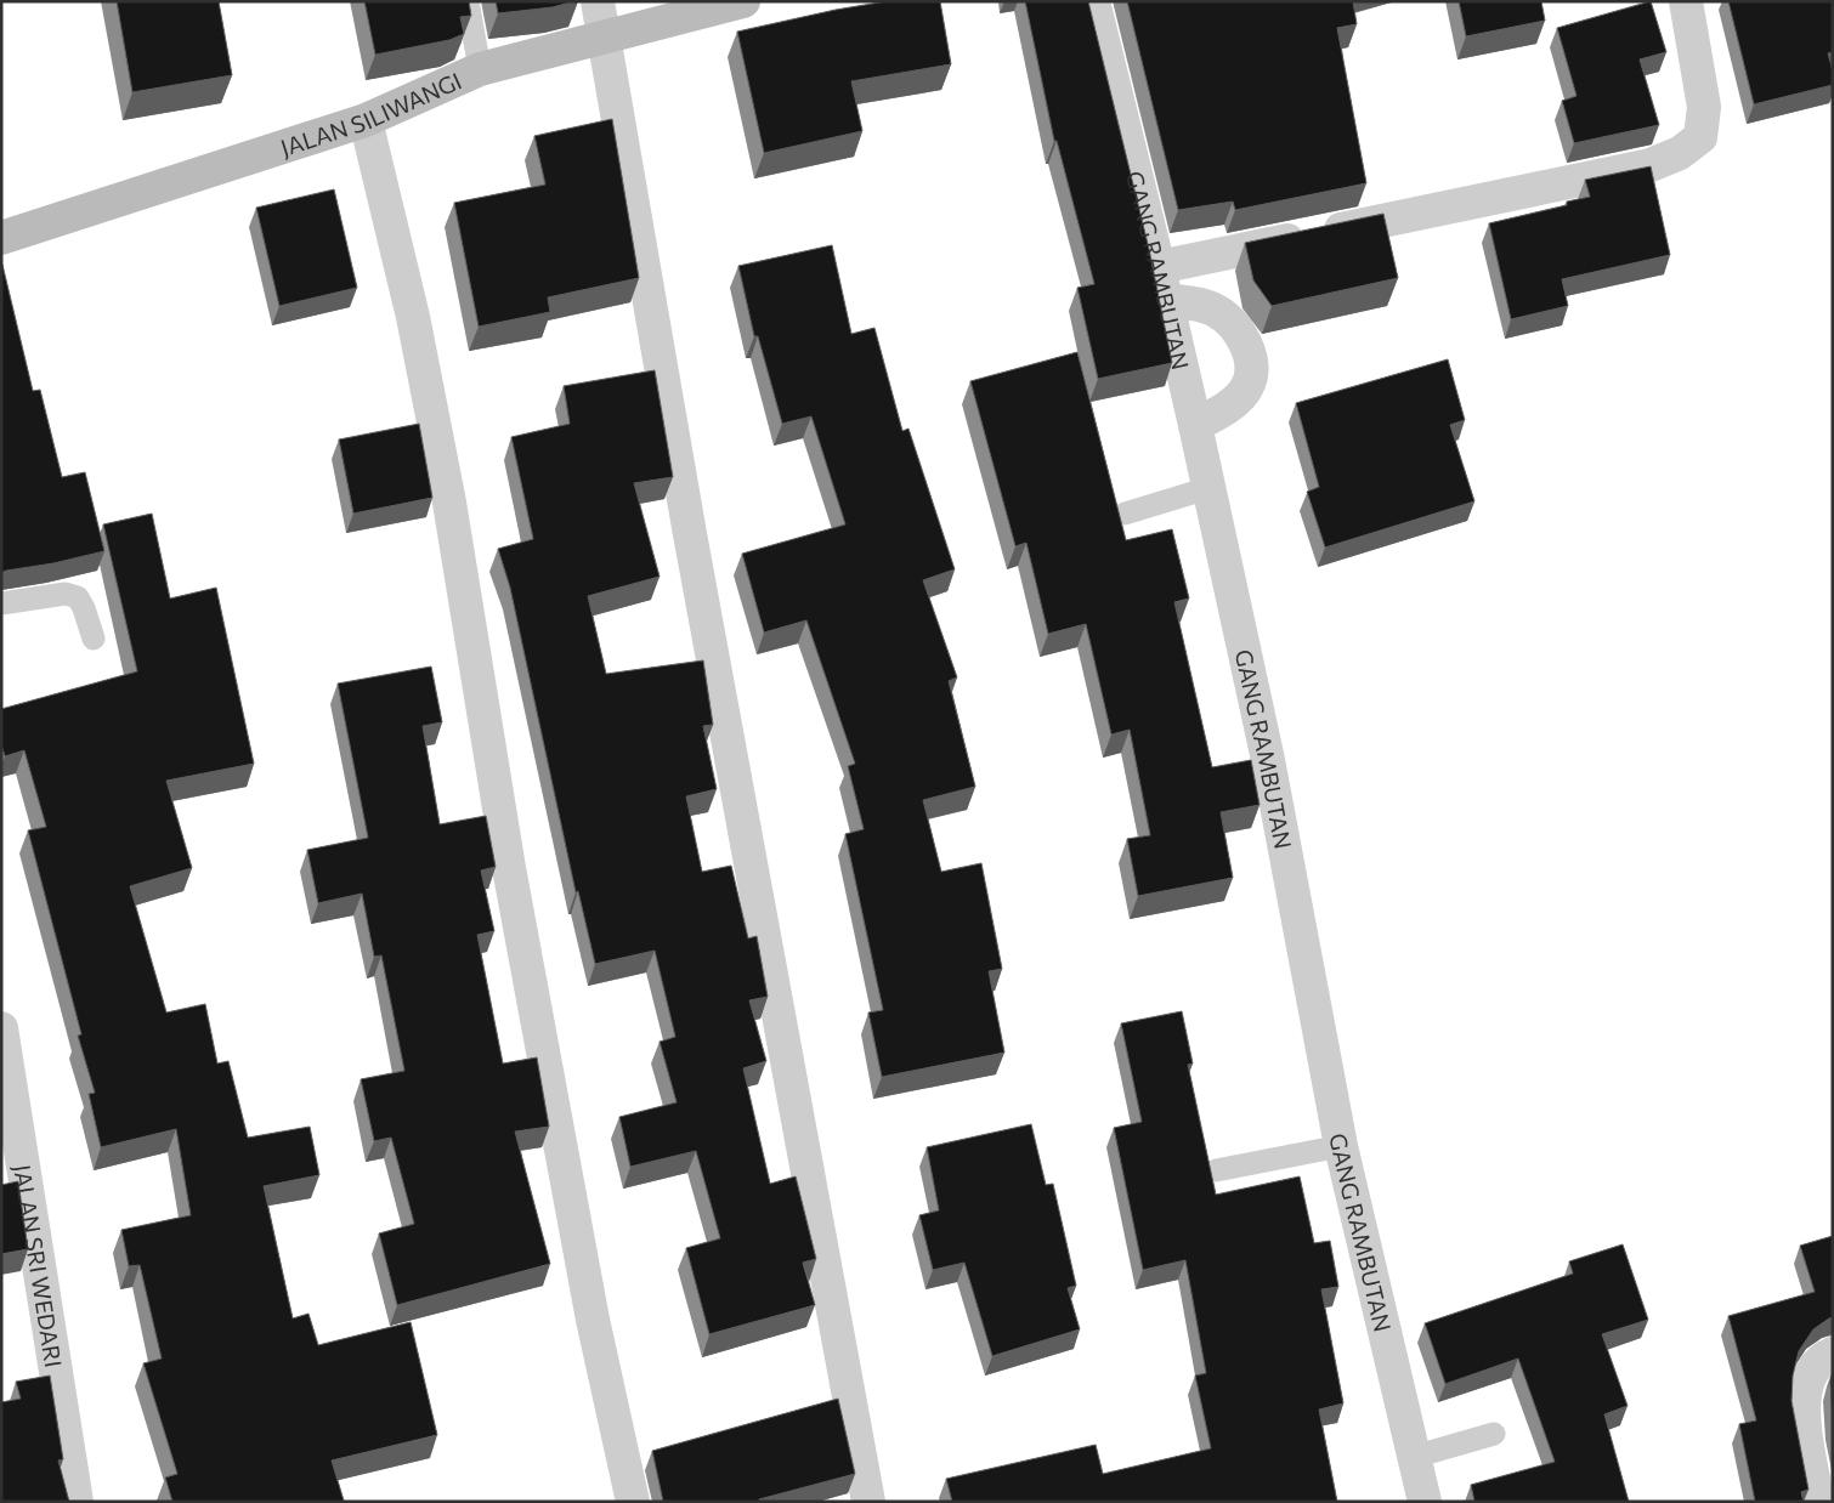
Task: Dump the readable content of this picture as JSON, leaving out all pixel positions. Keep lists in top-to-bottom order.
{
  "streets": {
    "street": ["JALAN SILIWANGI", "GANG RAMBUTAN", "JALAN SRI WEDARI"]
  }
}
